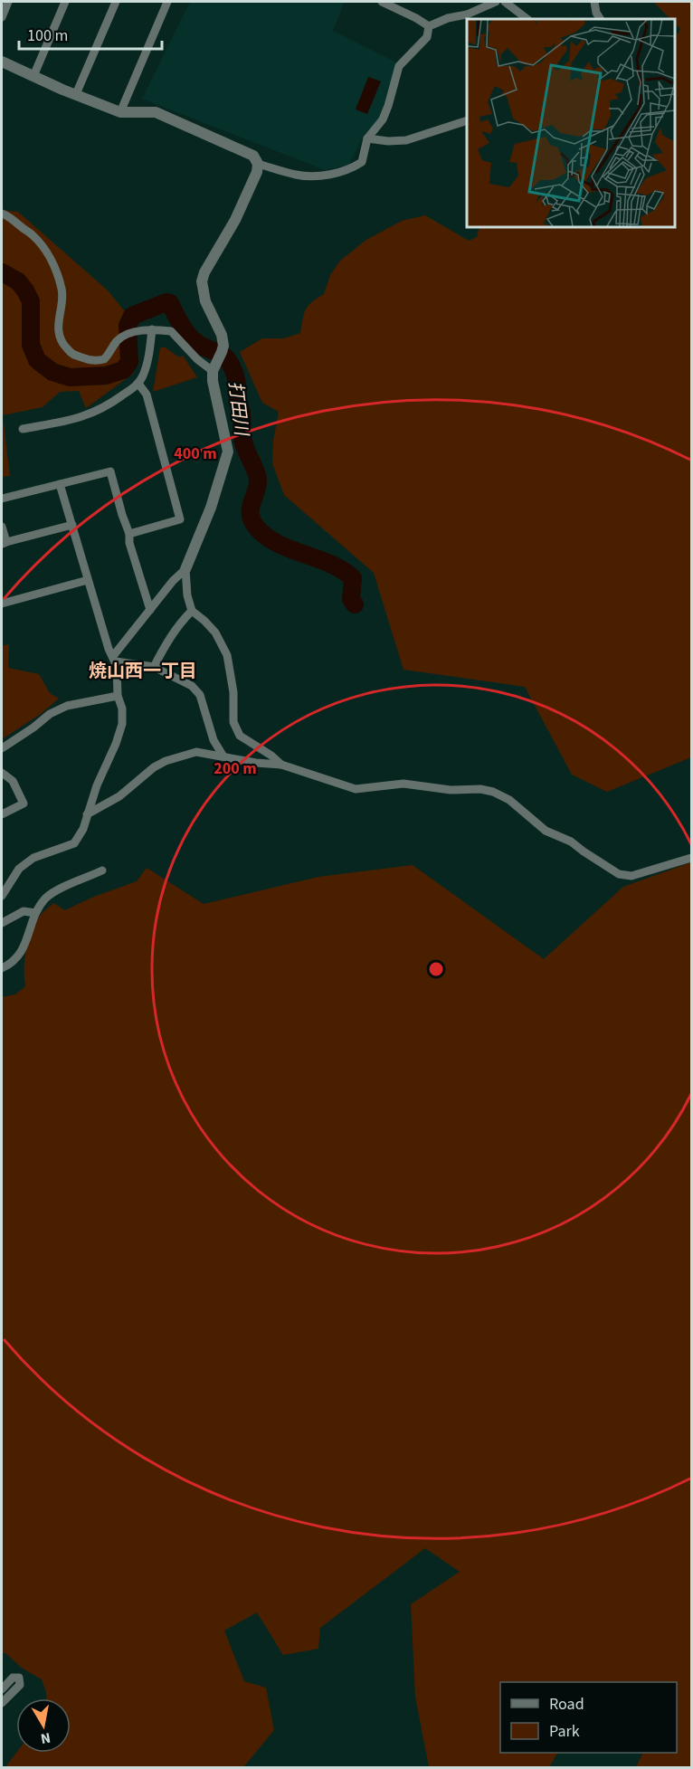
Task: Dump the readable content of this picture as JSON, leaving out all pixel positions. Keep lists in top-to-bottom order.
{
  "districts": ["焼山西一丁目"],
  "water": ["打田川"],
  "legend": ["Road", "Park"],
  "scale_bar": "100 m",
  "north": "bottom",
  "rings": ["400 m", "200 m"]
}
